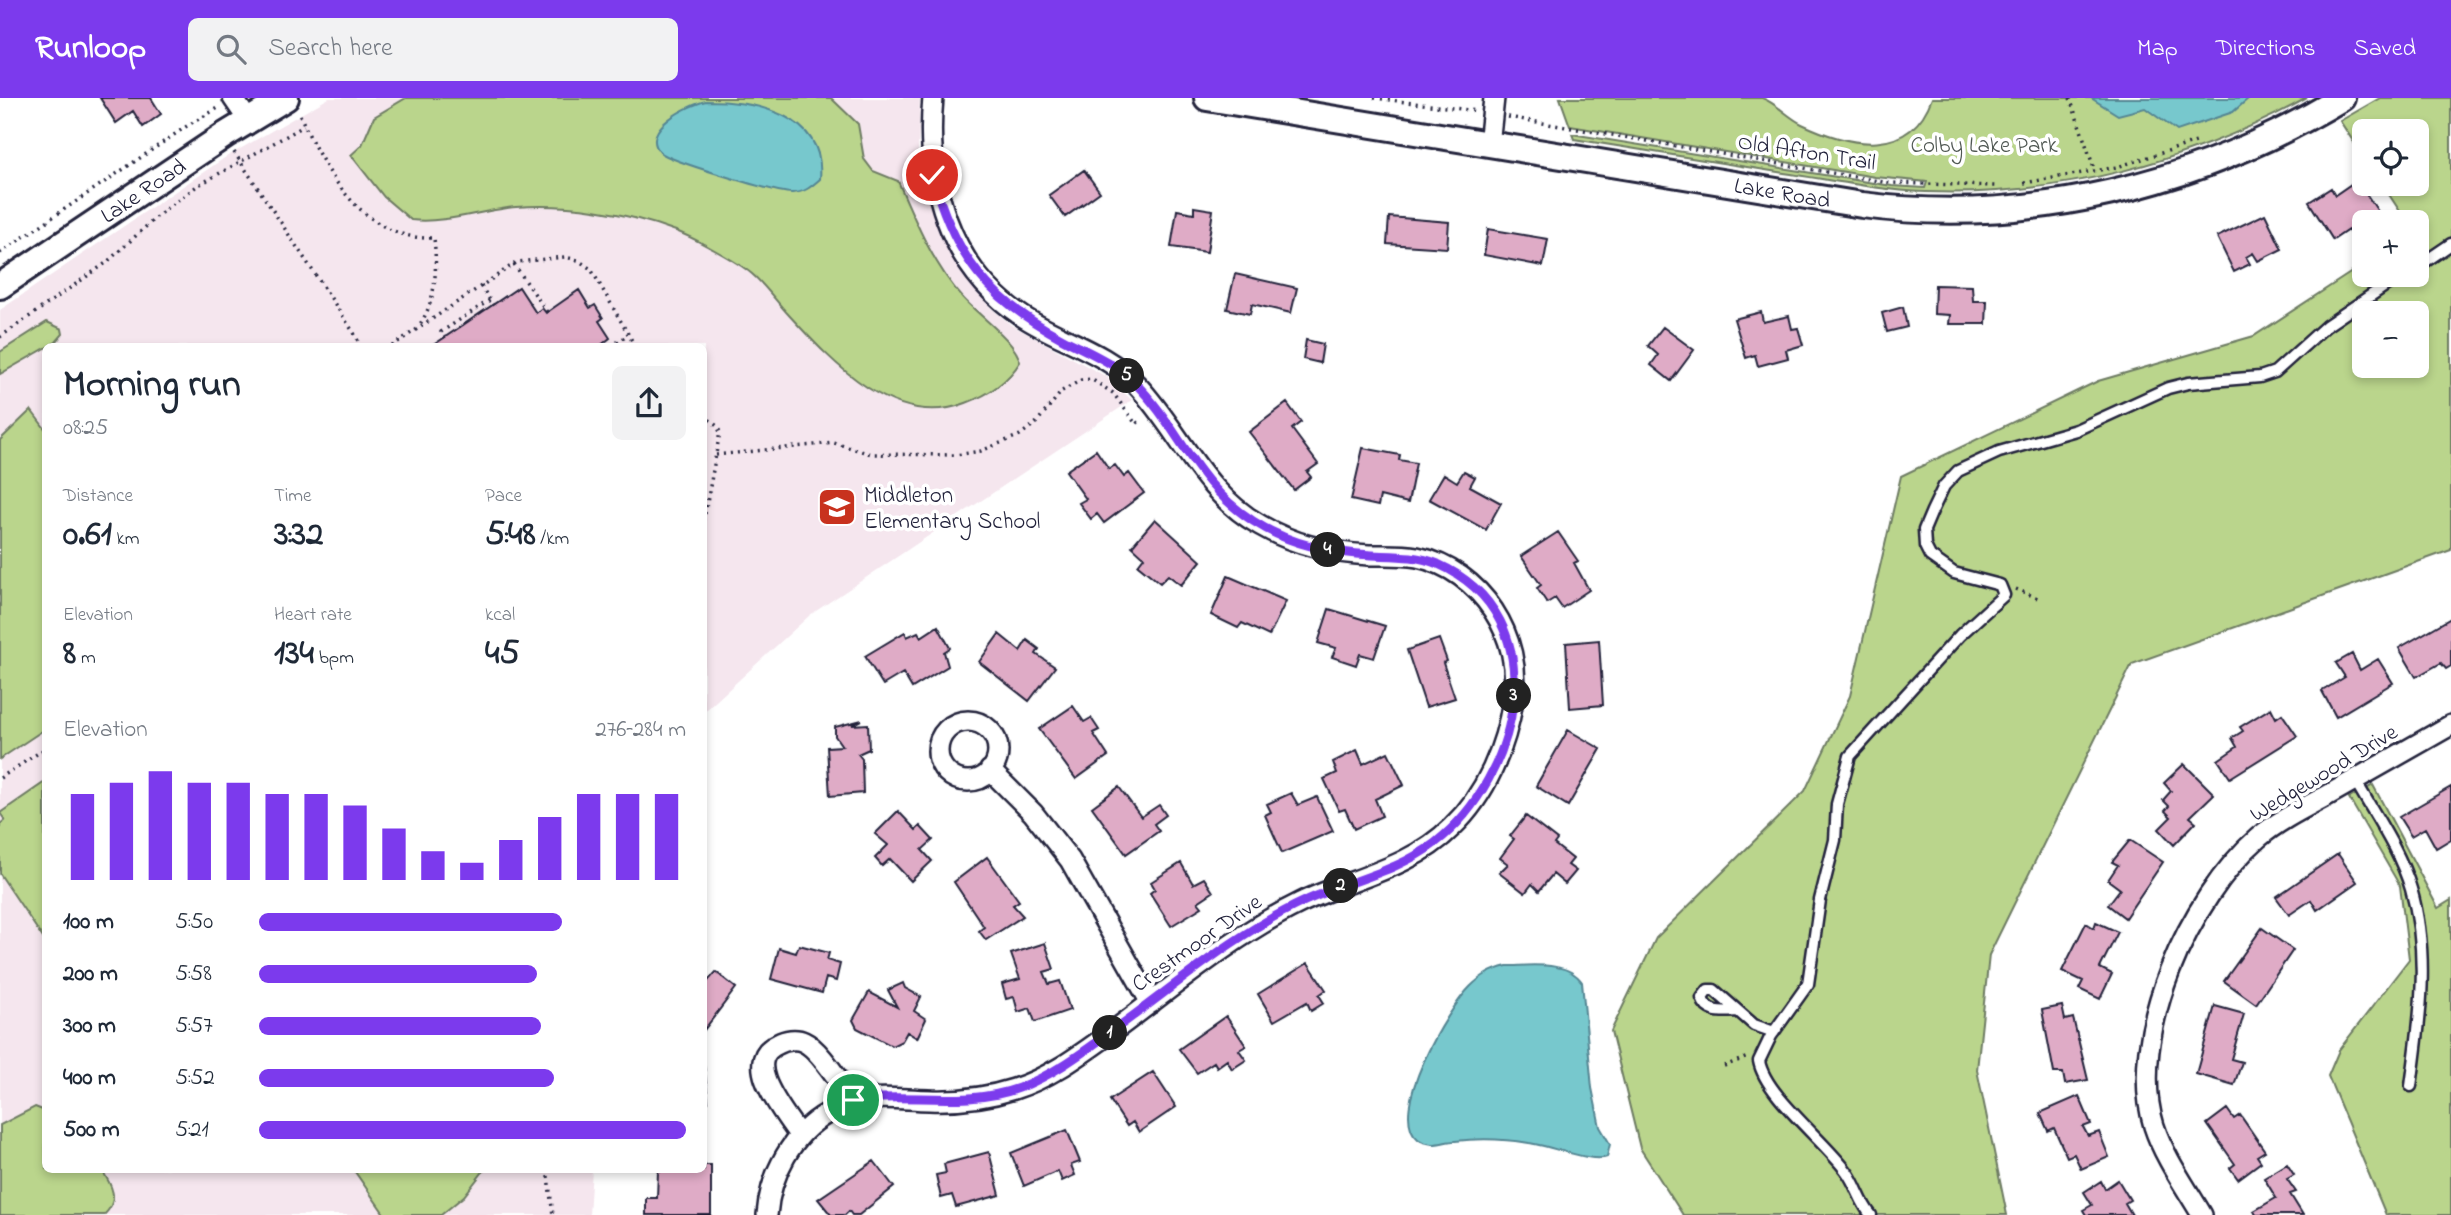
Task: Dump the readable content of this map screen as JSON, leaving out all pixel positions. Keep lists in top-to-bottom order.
{
  "streets": {
    "street": ["Lake Road", "Wedgewood Drive", "Crestmoor Drive"],
    "path": ["Old Afton Trail"]
  },
  "parks": ["Colby Lake Park"],
  "places": {
    "school or university": ["Middleton Elementary School"]
  },
  "page": {
    "header": "Runloop",
    "search": "Search here",
    "nav": ["Map", "Directions", "Saved"],
    "map_buttons": ["+", "−"],
    "heading": ["Morning run", "08:25"],
    "pins": [
      "5",
      "4",
      "3",
      "2",
      "1"
    ],
    "stats": [
      ["Distance", "0.61 km"],
      ["Time", "3:32"],
      ["Pace", "5:48 /km"],
      ["Elevation", "8 m"],
      ["Heart rate", "134 bpm"],
      ["kcal", "45"]
    ],
    "chart": ["Elevation", "276–284 m"],
    "list": [
      {
        "name": "100 m",
        "note": "5:50"
      },
      {
        "name": "200 m",
        "note": "5:58"
      },
      {
        "name": "300 m",
        "note": "5:57"
      },
      {
        "name": "400 m",
        "note": "5:52"
      },
      {
        "name": "500 m",
        "note": "5:21"
      }
    ]
  }
}
